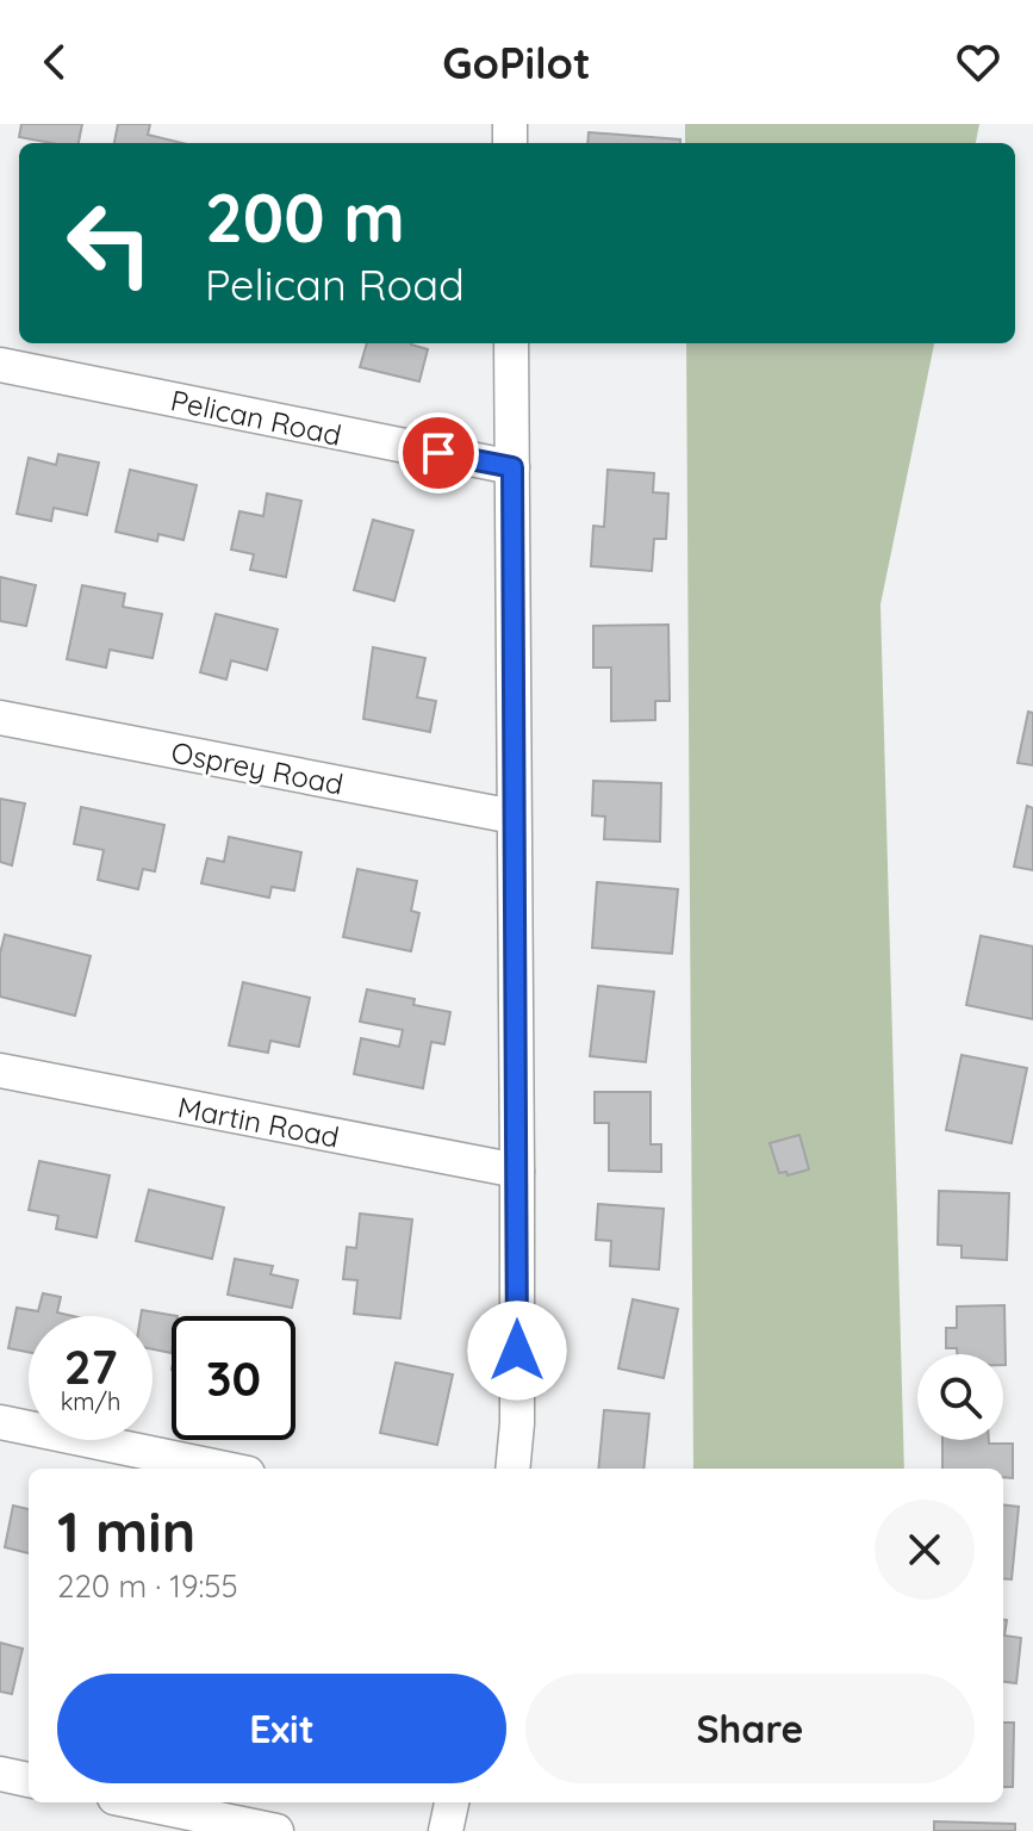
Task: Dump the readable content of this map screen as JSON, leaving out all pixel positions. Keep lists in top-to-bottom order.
{
  "streets": {
    "street": ["Pelican Road", "Osprey Road", "Martin Road"]
  },
  "page": {
    "header": "GoPilot",
    "turn": ["200 m", "Pelican Road"],
    "speed": "27 km/h",
    "limit": "30",
    "heading": ["1 min", "220 m · 19:55"],
    "buttons": ["Exit", "Share"]
  }
}
